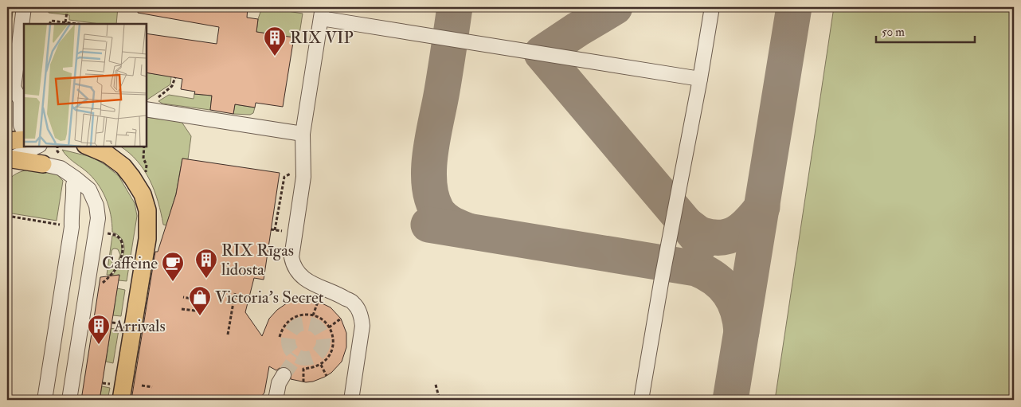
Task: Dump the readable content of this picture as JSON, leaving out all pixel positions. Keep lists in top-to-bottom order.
{
  "places": {
    "building": ["RIX VIP", "RIX Rīgas lidosta", "Arrivals"],
    "cafe": ["Caffeine"],
    "shop": ["Victoria's Secret"]
  },
  "scale_bar": "50 m"
}
